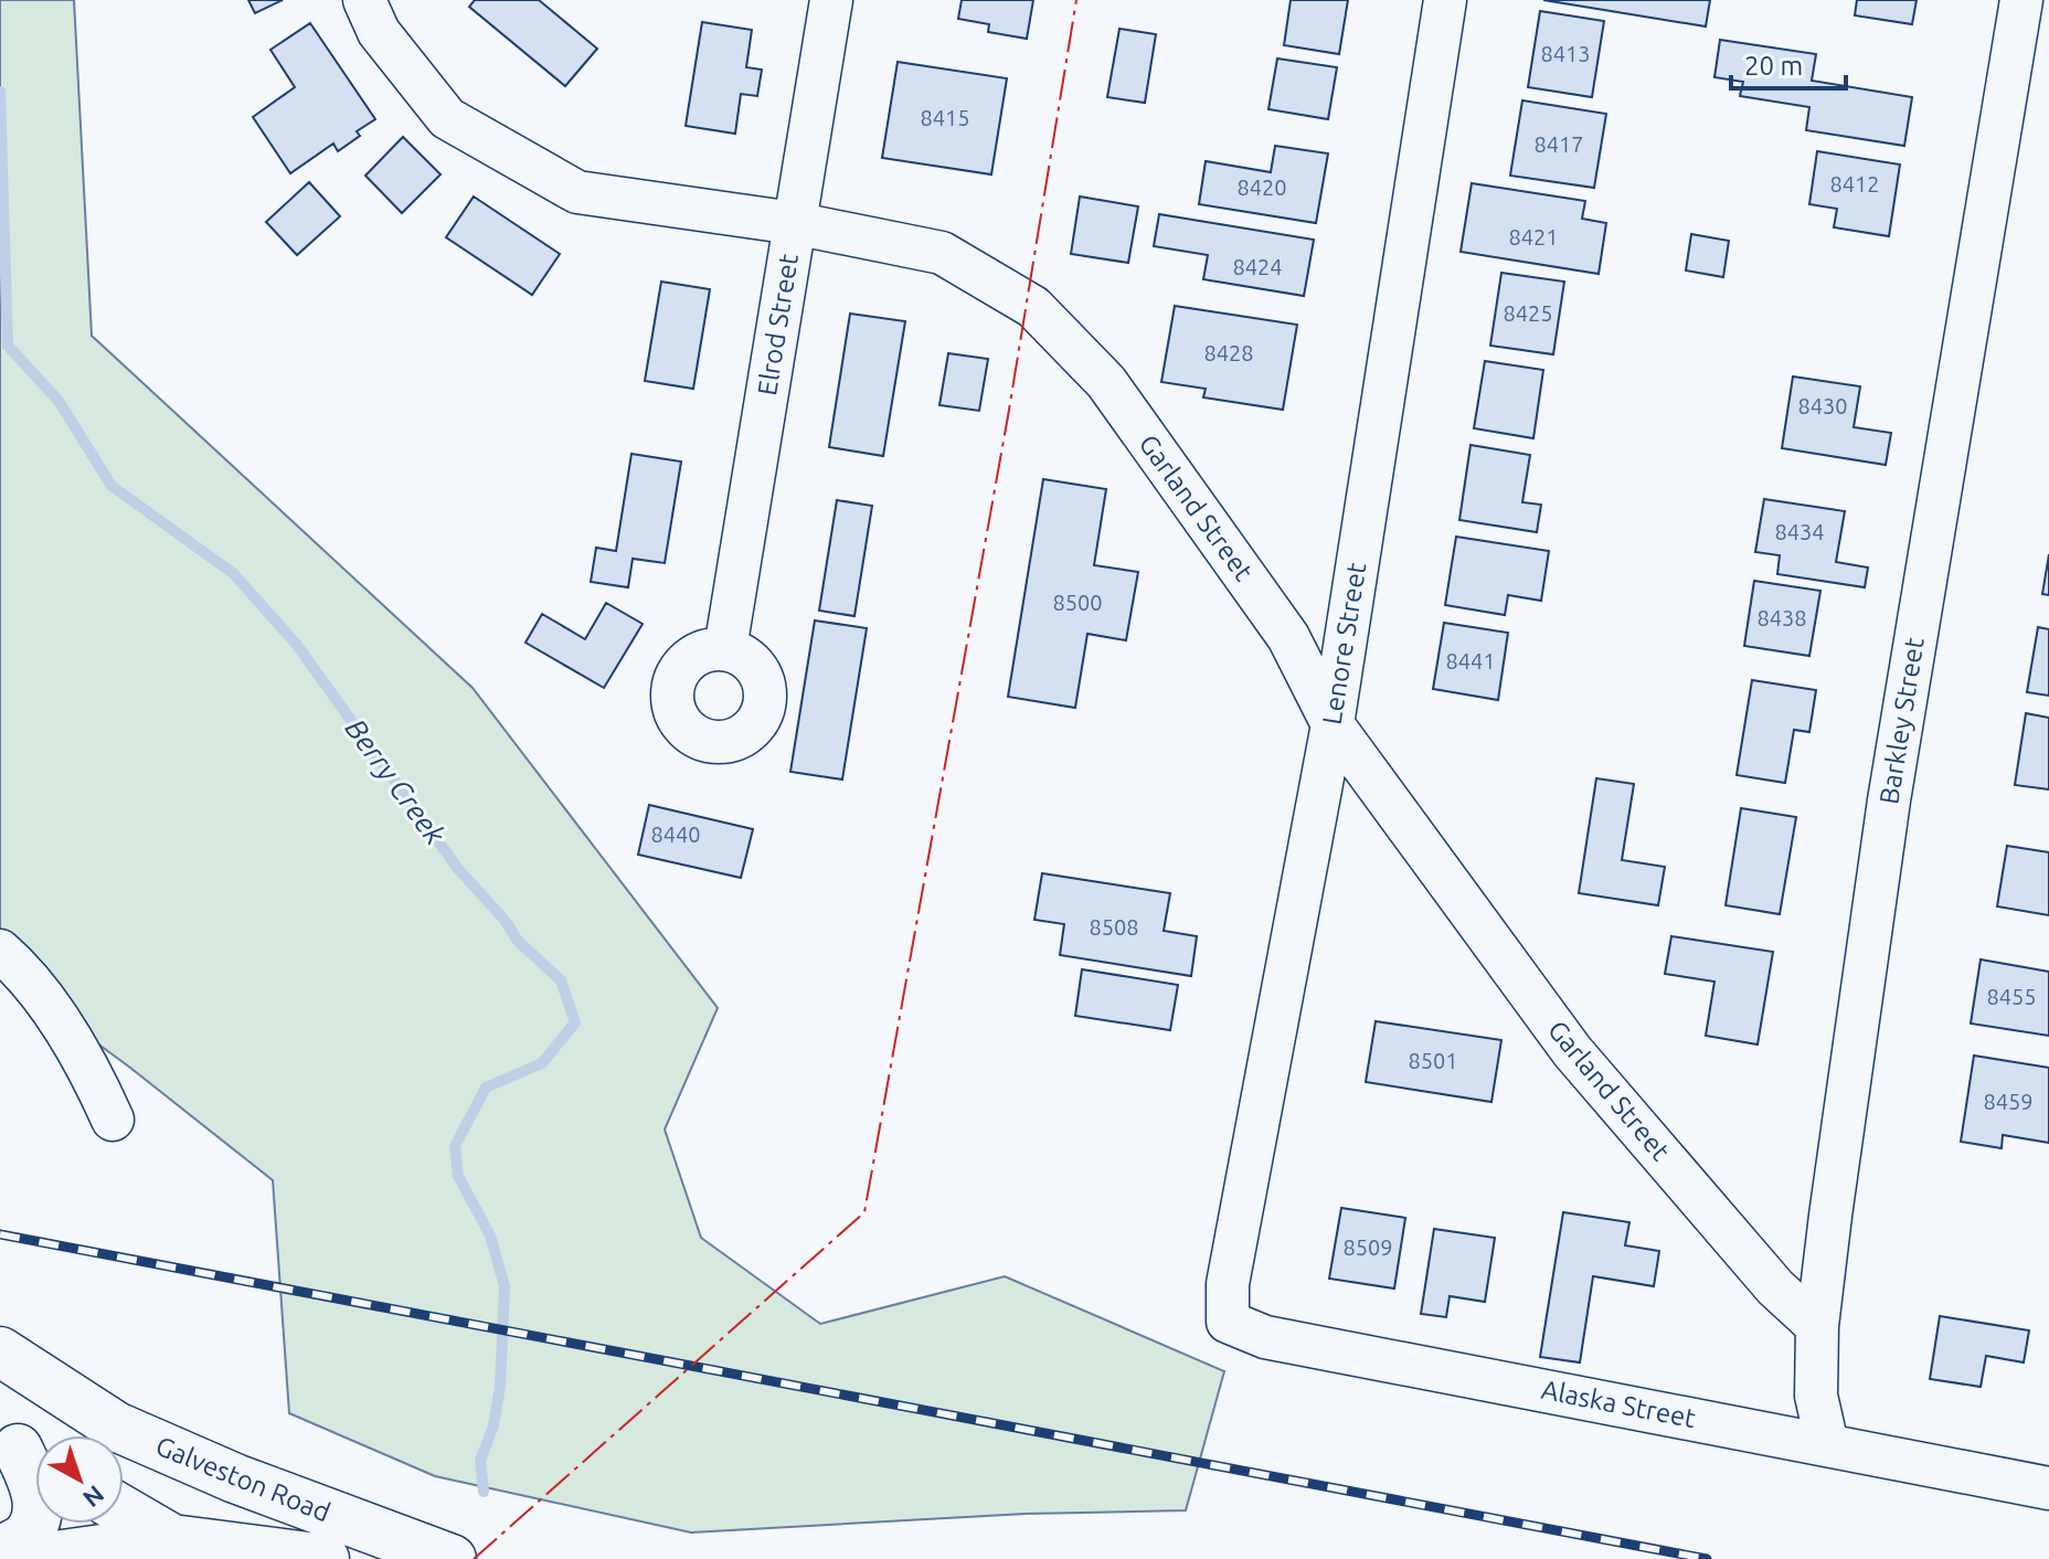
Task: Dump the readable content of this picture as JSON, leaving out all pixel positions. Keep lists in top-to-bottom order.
{
  "streets": {
    "main road": ["Galveston Road"],
    "street": [
      "Elrod Street",
      "Garland Street",
      "Lenore Street",
      "Barkley Street",
      "Alaska Street"
    ]
  },
  "crossings": [
    ["Elrod Street", "Garland Street"],
    ["Garland Street", "Lenore Street"],
    ["Garland Street", "Barkley Street"],
    ["Lenore Street", "Alaska Street"],
    ["Barkley Street", "Alaska Street"]
  ],
  "water": ["Berry Creek"],
  "house_numbers": [
    "8413",
    "8415",
    "8417",
    "8412",
    "8420",
    "8421",
    "8424",
    "8425",
    "8428",
    "8430",
    "8434",
    "8500",
    "8438",
    "8441",
    "8440",
    "8508",
    "8455",
    "8501",
    "8459",
    "8509"
  ],
  "scale_bar": "20 m",
  "north": "bottom right"
}
